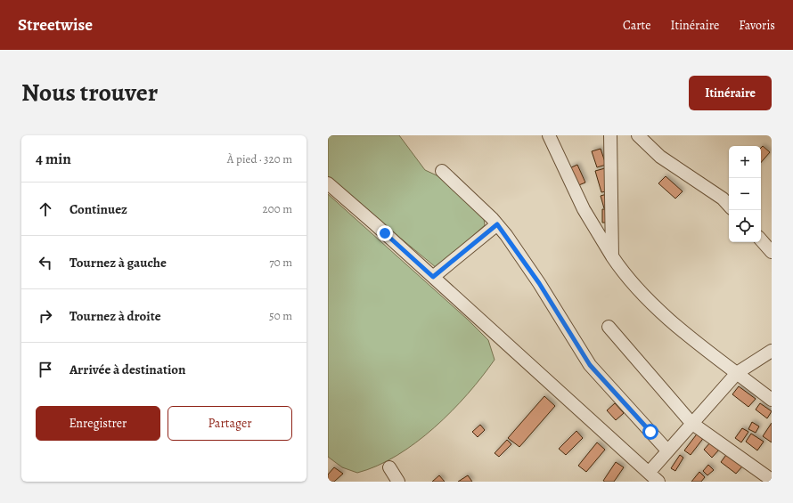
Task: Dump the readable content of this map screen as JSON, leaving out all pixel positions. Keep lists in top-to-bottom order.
{
  "page": {
    "header": "Streetwise",
    "nav": ["Carte", "Itinéraire", "Favoris"],
    "title": "Nous trouver",
    "buttons": [
      "Itinéraire",
      ["Enregistrer", "Partager"]
    ],
    "heading": ["4 min", "À pied · 320 m"],
    "map_buttons": ["+", "−"],
    "list": [
      ["Continuez", "200 m"],
      ["Tournez à gauche", "70 m"],
      ["Tournez à droite", "50 m"],
      "Arrivée à destination"
    ]
  }
}
